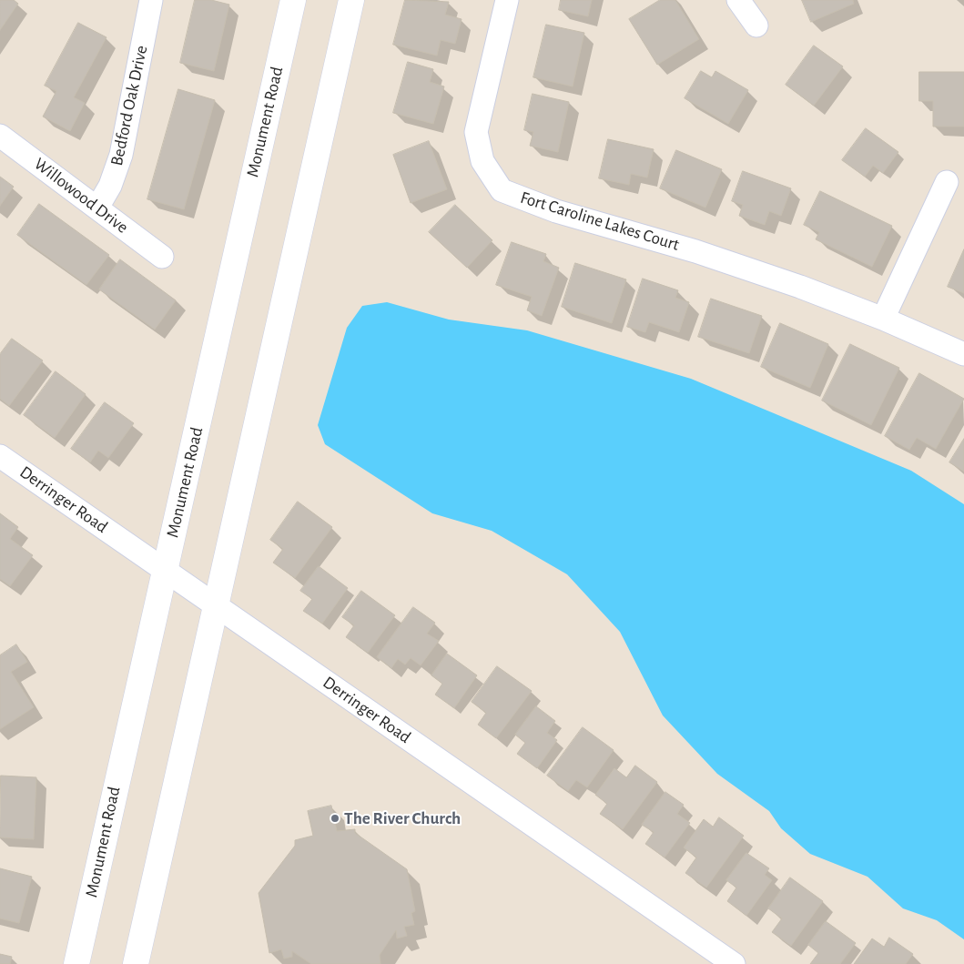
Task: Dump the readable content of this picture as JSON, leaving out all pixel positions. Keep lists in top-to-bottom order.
{
  "streets": {
    "main road": ["Monument Road"],
    "street": [
      "Bedford Oak Drive",
      "Willowood Drive",
      "Fort Caroline Lakes Court",
      "Derringer Road"
    ]
  },
  "crossings": [
    ["Bedford Oak Drive", "Willowood Drive"],
    ["Monument Road", "Derringer Road"]
  ],
  "places": ["The River Church"]
}
